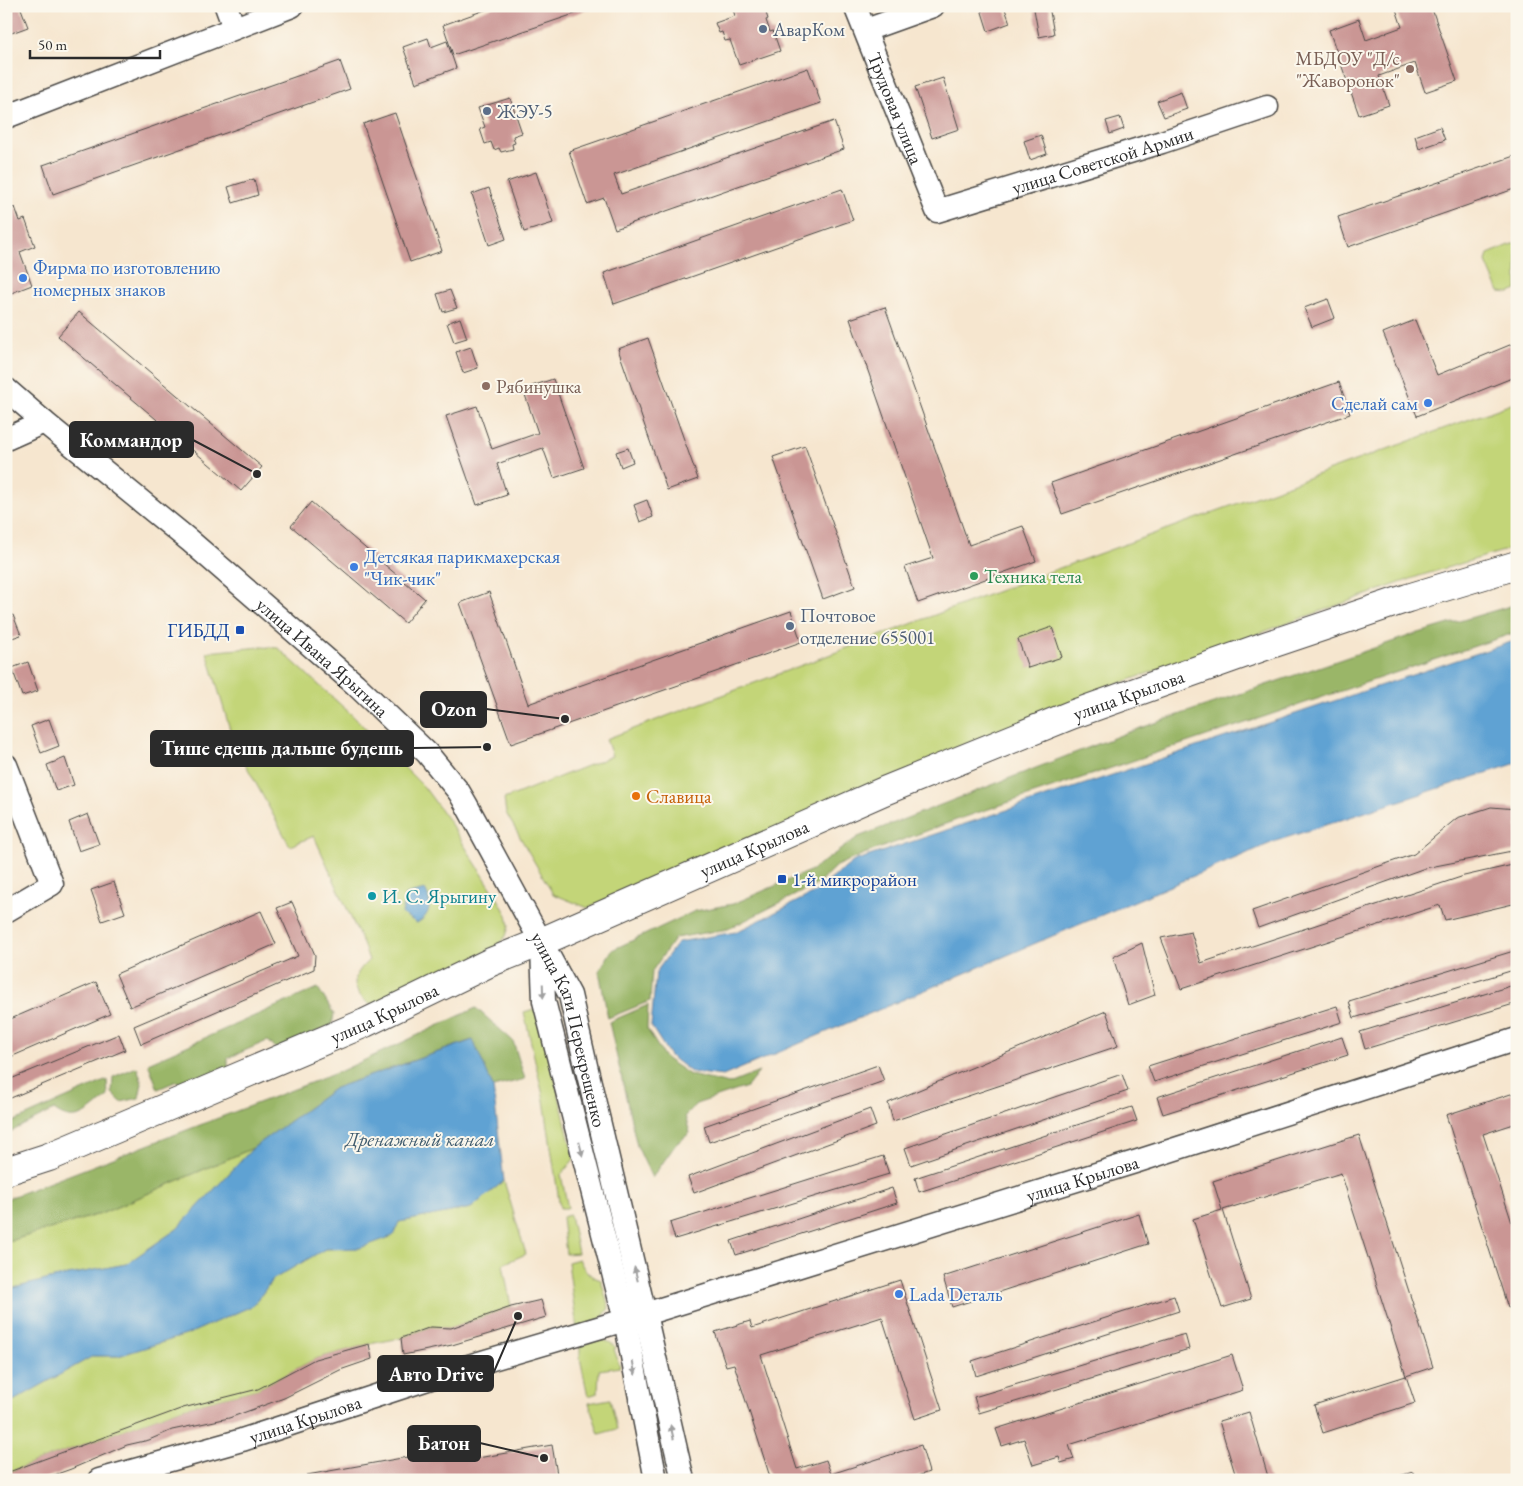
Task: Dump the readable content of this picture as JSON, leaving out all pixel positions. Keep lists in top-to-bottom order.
{
  "streets": {
    "main road": ["улица Крылова"],
    "street": [
      "Трудовая улица",
      "улица Советской Армии",
      "улица Ивана Ярыгина",
      "улица Кати Перекрещенко"
    ]
  },
  "crossings": [
    ["Трудовая улица", "улица Советской Армии"],
    ["улица Ивана Ярыгина", "улица Крылова"],
    ["улица Ивана Ярыгина", "улица Кати Перекрещенко"],
    ["улица Крылова", "улица Кати Перекрещенко"]
  ],
  "water": ["Дренажный канал"],
  "places": {
    "other": [
      "АварКом",
      "МБДОУ \"Д/с \"Жаворонок\"",
      "ЖЭУ-5",
      "Фирма по изготовлению номерных знаков",
      "Рябинушка",
      "Сделай сам",
      "Коммандор",
      "Детсякая парикмахерская \"Чик-чик\"",
      "Техника тела",
      "Почтовое отделение 655001",
      "Ozon",
      "Тише едешь дальше будешь",
      "Славица",
      "И. С. Ярыгину",
      "Lada Dеталь",
      "Авто Drive",
      "Батон"
    ],
    "transit": ["ГИБДД", "1-й микрорайон"]
  },
  "scale_bar": "50 m"
}
